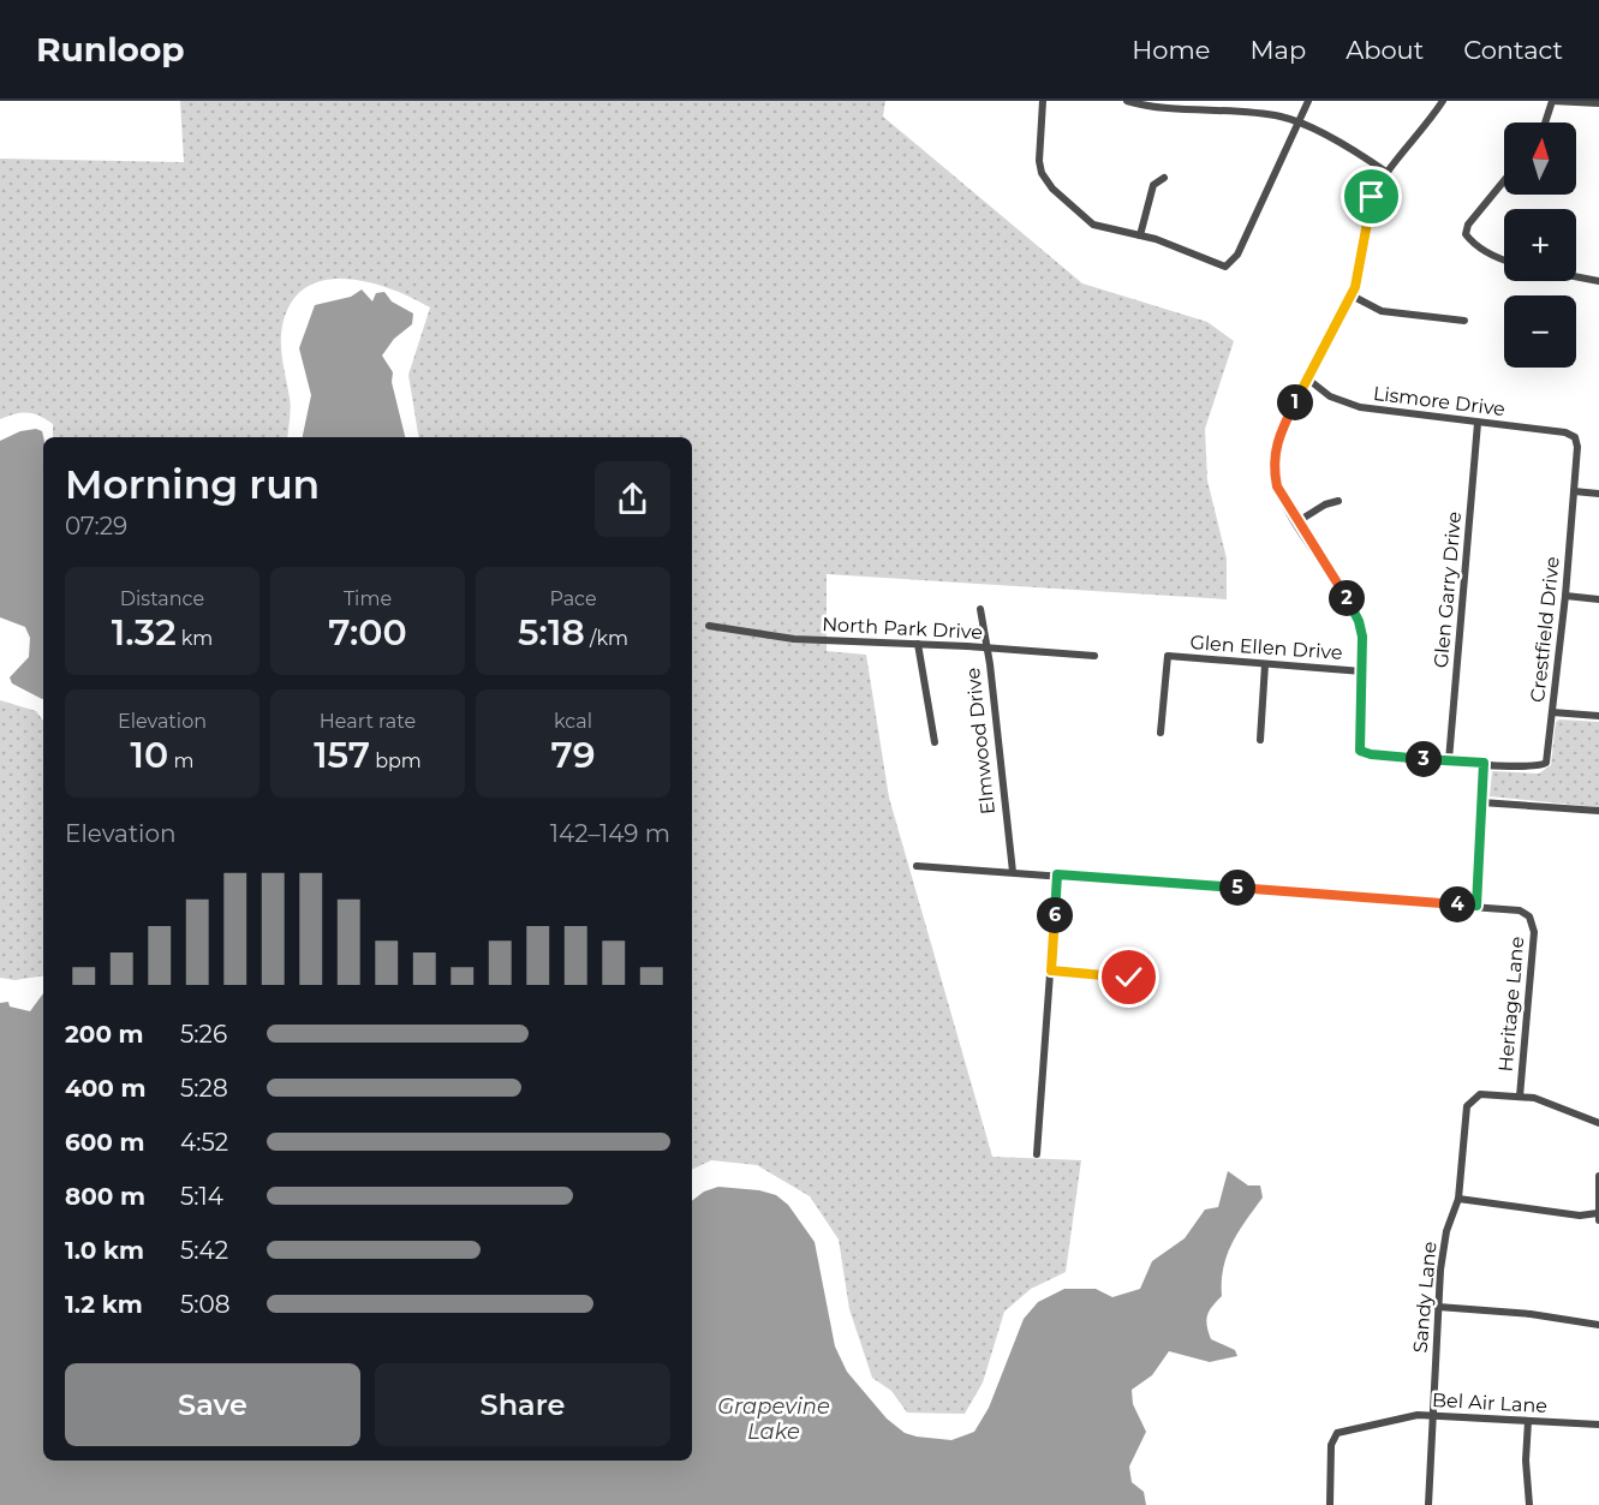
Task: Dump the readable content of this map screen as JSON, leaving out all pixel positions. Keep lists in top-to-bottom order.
{
  "streets": {
    "street": [
      "Lismore Drive",
      "Glen Garry Drive",
      "North Park Drive",
      "Crestfield Drive",
      "Glen Ellen Drive",
      "Elmwood Drive",
      "Heritage Lane",
      "Sandy Lane",
      "Bel Air Lane"
    ]
  },
  "crossings": [
    ["Lismore Drive", "Glen Garry Drive"],
    ["Lismore Drive", "Crestfield Drive"],
    ["North Park Drive", "Elmwood Drive"],
    ["Heritage Lane", "Sandy Lane"],
    ["Sandy Lane", "Bel Air Lane"]
  ],
  "water": ["Grapevine Lake"],
  "north": "top",
  "page": {
    "header": "Runloop",
    "nav": [
      "Home",
      "Map",
      "About",
      "Contact"
    ],
    "map_buttons": ["+", "−"],
    "pins": [
      "1",
      "2",
      "3",
      "5",
      "4",
      "6"
    ],
    "heading": ["Morning run", "07:29"],
    "stats": [
      ["Distance", "1.32 km"],
      ["Time", "7:00"],
      ["Pace", "5:18 /km"],
      ["Elevation", "10 m"],
      ["Heart rate", "157 bpm"],
      ["kcal", "79"]
    ],
    "chart": ["Elevation", "142–149 m"],
    "list": [
      {
        "name": "200 m",
        "note": "5:26"
      },
      {
        "name": "400 m",
        "note": "5:28"
      },
      {
        "name": "600 m",
        "note": "4:52"
      },
      {
        "name": "800 m",
        "note": "5:14"
      },
      {
        "name": "1.0 km",
        "note": "5:42"
      },
      {
        "name": "1.2 km",
        "note": "5:08"
      }
    ],
    "buttons": ["Save", "Share"]
  }
}
